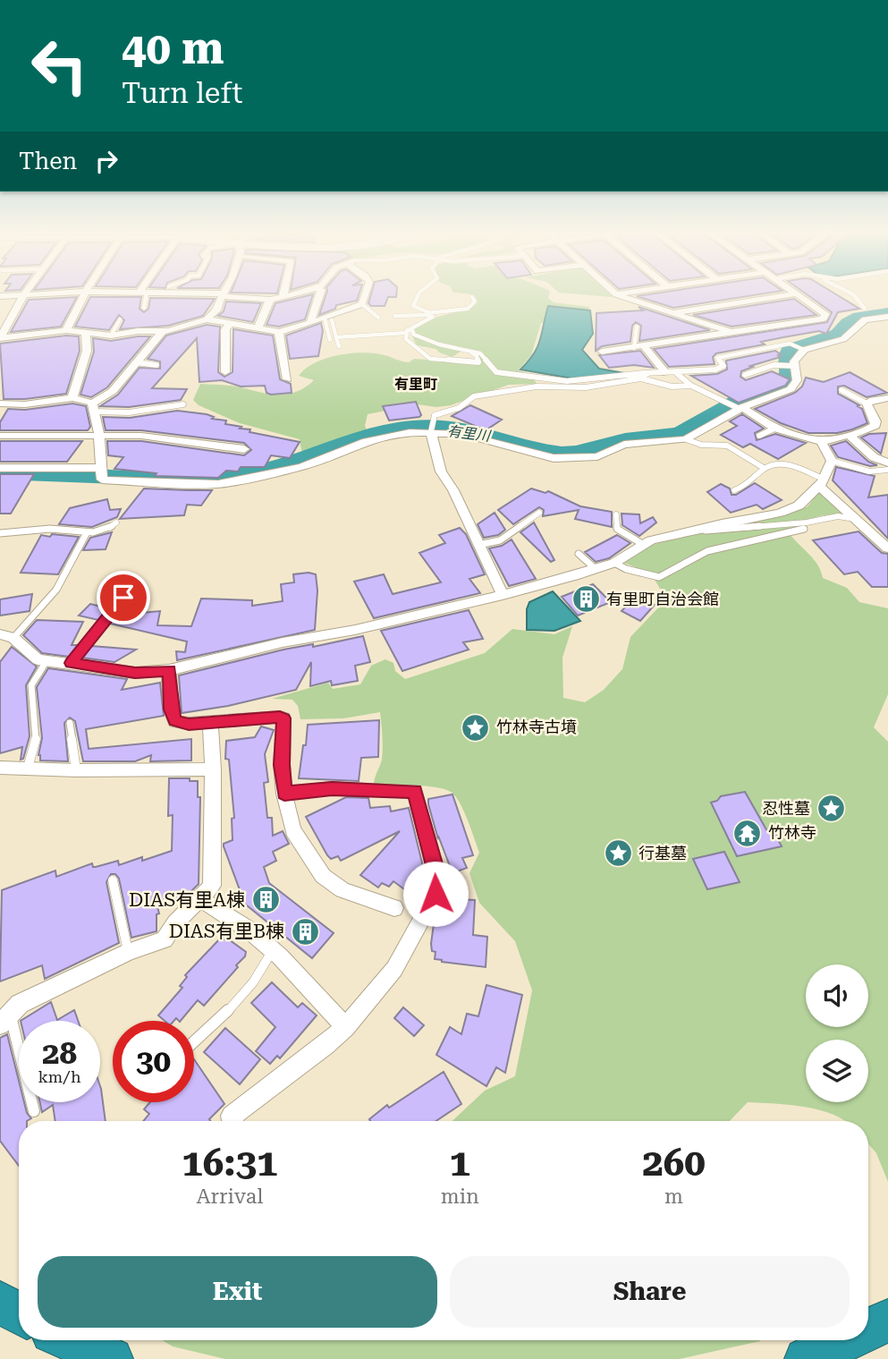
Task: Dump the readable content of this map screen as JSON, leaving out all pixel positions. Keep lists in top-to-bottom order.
{
  "districts": ["有里町"],
  "water": ["有里川"],
  "places": {
    "building": ["有里町自治会館", "DIAS有里A棟", "DIAS有里B棟"],
    "place": ["竹林寺古墳", "忍性墓", "行基墓"],
    "temple": ["竹林寺"]
  },
  "page": {
    "turn": ["40 m", "Turn left"],
    "then": "Then",
    "speed": "28 km/h",
    "limit": "30",
    "eta": [
      "16:31",
      "Arrival",
      "1",
      "min",
      "260",
      "m"
    ],
    "buttons": ["Exit", "Share"]
  }
}
